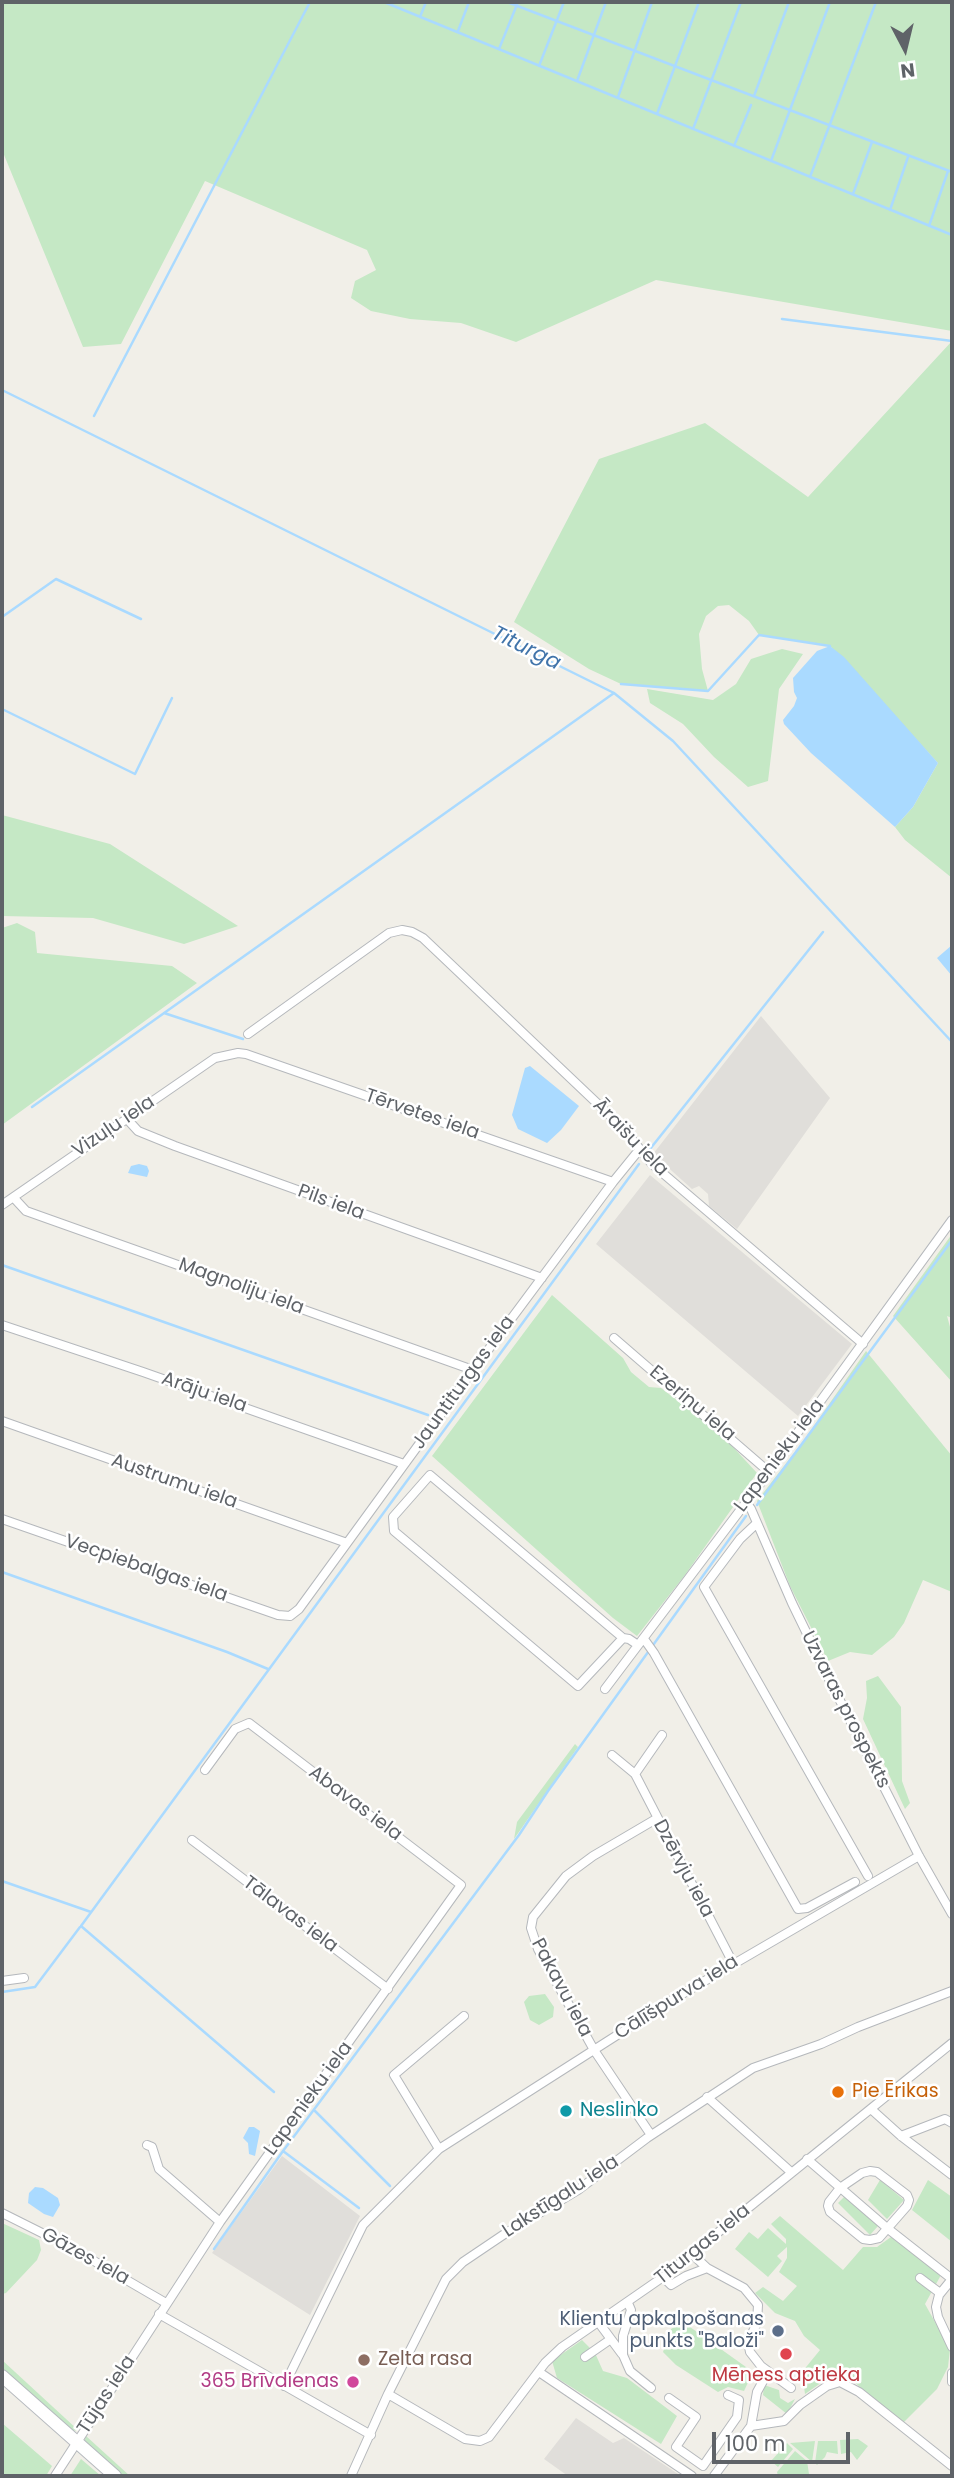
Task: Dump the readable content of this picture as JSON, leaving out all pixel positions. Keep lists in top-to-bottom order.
{
  "streets": {
    "street": [
      "Tērvetes iela",
      "Vizuļu iela",
      "Āraišu iela",
      "Pils iela",
      "Magnoliju iela",
      "Jauntiturgas iela",
      "Arāju iela",
      "Ezeriņu iela",
      "Lapenieku iela",
      "Austrumu iela",
      "Vecpiebalgas iela",
      "Uzvaras prospekts",
      "Abavas iela",
      "Dzērvju iela",
      "Tālavas iela",
      "Pakavu iela",
      "Cālīšpurva iela",
      "Lakstīgalu iela",
      "Titurgas iela",
      "Gāzes iela",
      "Tūjas iela"
    ]
  },
  "crossings": [
    ["Tērvetes iela", "Vizuļu iela"],
    ["Tērvetes iela", "Jauntiturgas iela"],
    ["Vizuļu iela", "Pils iela"],
    ["Vizuļu iela", "Magnoliju iela"],
    ["Āraišu iela", "Jauntiturgas iela"],
    ["Āraišu iela", "Lapenieku iela"],
    ["Pils iela", "Jauntiturgas iela"],
    ["Magnoliju iela", "Jauntiturgas iela"],
    ["Jauntiturgas iela", "Arāju iela"],
    ["Jauntiturgas iela", "Austrumu iela"],
    ["Jauntiturgas iela", "Vecpiebalgas iela"],
    ["Ezeriņu iela", "Lapenieku iela"],
    ["Lapenieku iela", "Uzvaras prospekts"],
    ["Lapenieku iela", "Abavas iela"],
    ["Lapenieku iela", "Tālavas iela"],
    ["Lapenieku iela", "Gāzes iela"],
    ["Lapenieku iela", "Tūjas iela"],
    ["Uzvaras prospekts", "Cālīšpurva iela"],
    ["Dzērvju iela", "Pakavu iela"],
    ["Dzērvju iela", "Cālīšpurva iela"],
    ["Pakavu iela", "Cālīšpurva iela"],
    ["Pakavu iela", "Lakstīgalu iela"],
    ["Lakstīgalu iela", "Titurgas iela"]
  ],
  "water": ["Titurga"],
  "places": [
    "Pie Ērikas",
    "Neslinko",
    "Klientu apkalpošanas punkts \"Baloži\"",
    "Mēness aptieka",
    "Zelta rasa",
    "365 Brīvdienas"
  ],
  "scale_bar": "100 m",
  "north": "bottom"
}
